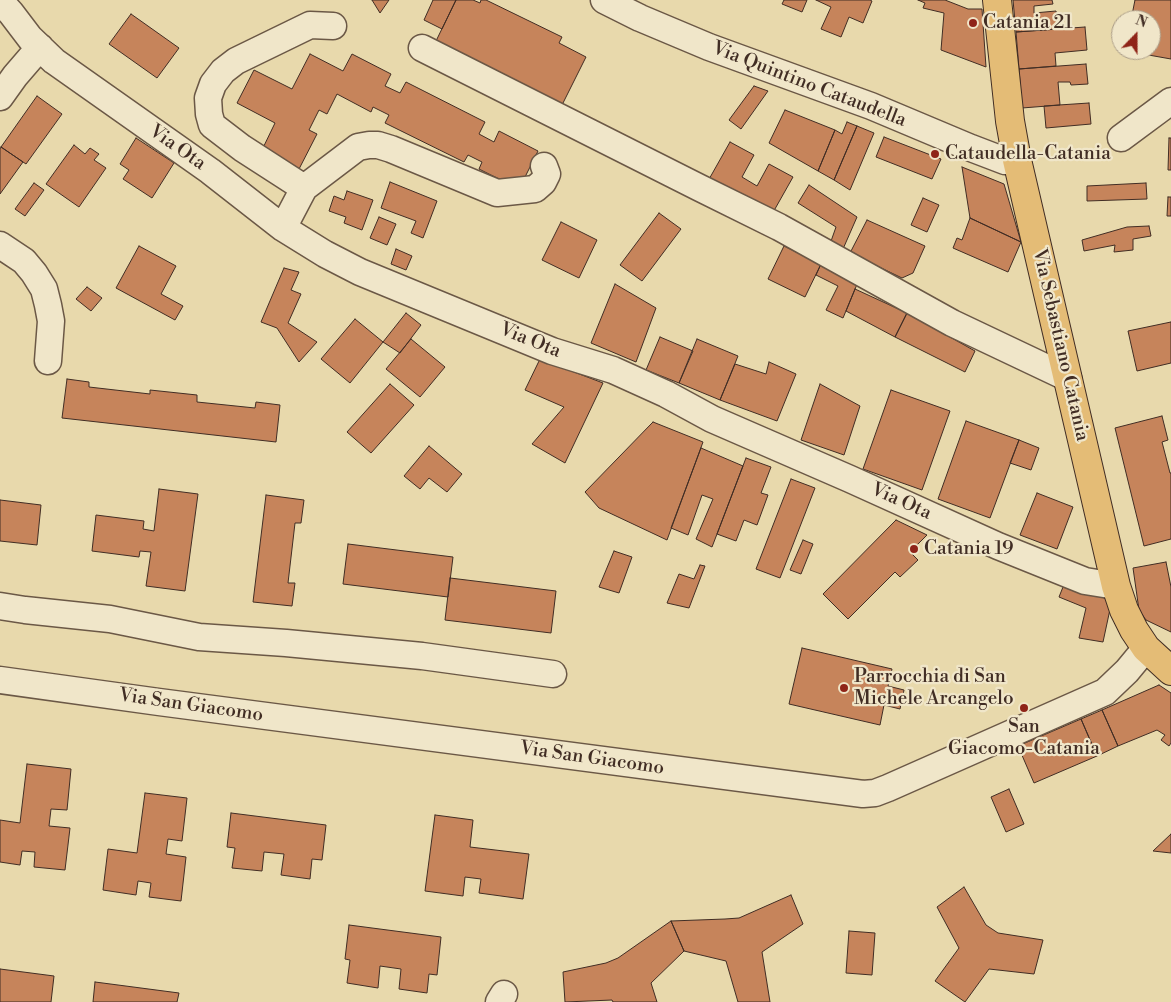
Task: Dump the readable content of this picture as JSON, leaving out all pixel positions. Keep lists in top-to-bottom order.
{
  "streets": {
    "main road": ["Via Sebastiano Catania"],
    "street": ["Via Quintino Cataudella", "Via Ota", "Via San Giacomo"]
  },
  "crossings": [
    ["Via Quintino Cataudella", "Via Sebastiano Catania"],
    ["Via Ota", "Via Sebastiano Catania"],
    ["Via Sebastiano Catania", "Via San Giacomo"]
  ],
  "places": [
    "Catania 21",
    "Cataudella-Catania",
    "Catania 19",
    "Parrocchia di San Michele Arcangelo",
    "San Giacomo-Catania"
  ],
  "north": "top"
}
